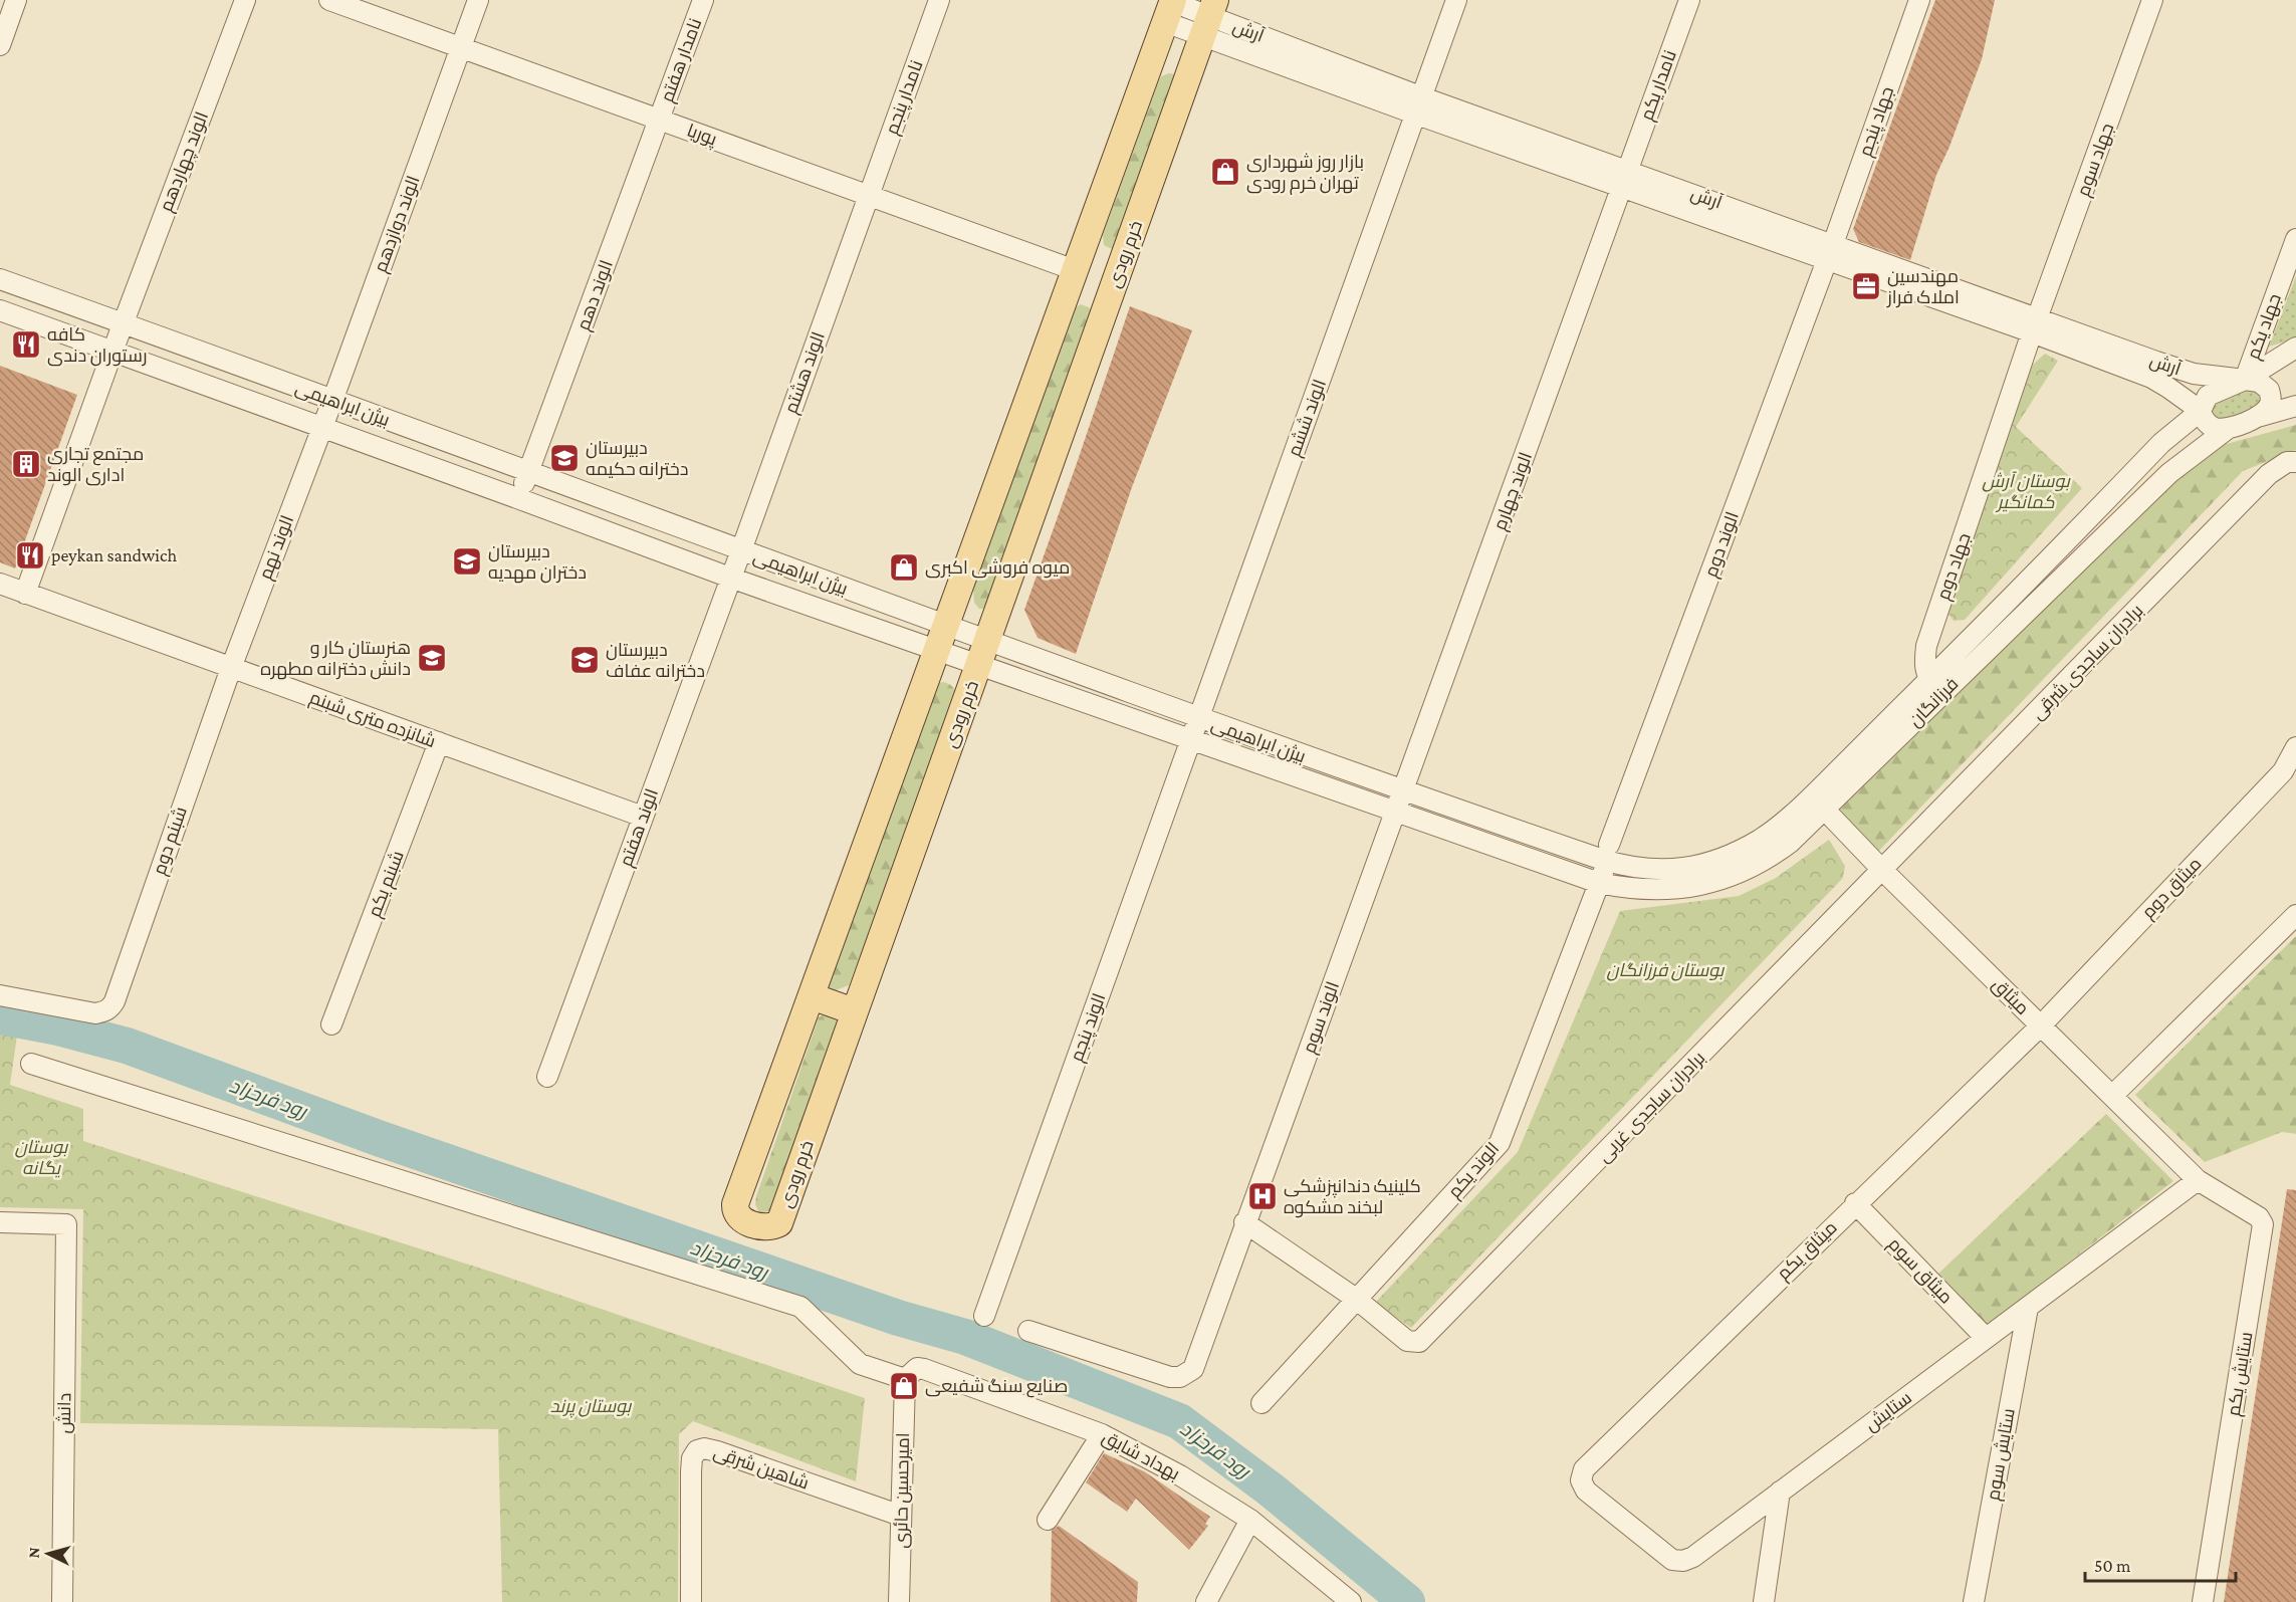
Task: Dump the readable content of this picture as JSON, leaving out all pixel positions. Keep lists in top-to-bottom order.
{
  "streets": {
    "main road": ["خرم رودی"],
    "street": [
      "آرش",
      "نامدار هفتم",
      "نامدار یکم",
      "نامدار پنجم",
      "جهاد پنجم",
      "پوریا",
      "جهاد سوم",
      "الوند چهاردهم",
      "الوند دوازدهم",
      "الوند دهم",
      "جهاد یکم",
      "الوند هشتم",
      "بیژن ابراهیمی",
      "الوند ششم",
      "الوند چهارم",
      "الوند دوم",
      "الوند نهم",
      "جهاد دوم",
      "برادران ساجدی شرقی",
      "فرزانگان",
      "شانزده متری شبنم",
      "الوند هفتم",
      "شبنم دوم",
      "شبنم یکم",
      "میثاق دوم",
      "میثاق",
      "الوند سوم",
      "الوند پنجم",
      "برادران ساجدی غربی",
      "الوند یکم",
      "میثاق یکم",
      "میثاق سوم",
      "ستایش یکم",
      "ستایش",
      "دانش",
      "ستایش سوم",
      "بهداد شایق",
      "شاهین شرقی",
      "امیرحسین حائری"
    ]
  },
  "crossings": [
    ["آرش", "نامدار یکم"],
    ["آرش", "جهاد پنجم"],
    ["آرش", "جهاد سوم"],
    ["آرش", "خرم رودی"],
    ["آرش", "جهاد یکم"],
    ["آرش", "الوند ششم"],
    ["آرش", "الوند چهارم"],
    ["آرش", "الوند دوم"],
    ["آرش", "جهاد دوم"],
    ["آرش", "فرزانگان"],
    ["نامدار هفتم", "پوریا"],
    ["نامدار هفتم", "الوند دهم"],
    ["نامدار یکم", "الوند چهارم"],
    ["نامدار پنجم", "پوریا"],
    ["نامدار پنجم", "الوند هشتم"],
    ["جهاد پنجم", "الوند دوم"],
    ["پوریا", "الوند دوازدهم"],
    ["پوریا", "خرم رودی"],
    ["پوریا", "الوند دهم"],
    ["پوریا", "الوند هشتم"],
    ["جهاد سوم", "جهاد دوم"],
    ["الوند چهاردهم", "بیژن ابراهیمی"],
    ["الوند چهاردهم", "شانزده متری شبنم"],
    ["الوند دوازدهم", "بیژن ابراهیمی"],
    ["الوند دوازدهم", "الوند نهم"],
    ["خرم رودی", "بیژن ابراهیمی"],
    ["الوند دهم", "بیژن ابراهیمی"],
    ["جهاد یکم", "فرزانگان"],
    ["الوند هشتم", "بیژن ابراهیمی"],
    ["الوند هشتم", "الوند هفتم"],
    ["بیژن ابراهیمی", "الوند ششم"],
    ["بیژن ابراهیمی", "الوند چهارم"],
    ["بیژن ابراهیمی", "الوند دوم"],
    ["بیژن ابراهیمی", "الوند نهم"],
    ["بیژن ابراهیمی", "فرزانگان"],
    ["بیژن ابراهیمی", "الوند هفتم"],
    ["بیژن ابراهیمی", "الوند سوم"],
    ["بیژن ابراهیمی", "الوند پنجم"],
    ["بیژن ابراهیمی", "الوند یکم"],
    ["الوند ششم", "الوند پنجم"],
    ["الوند چهارم", "الوند سوم"],
    ["الوند دوم", "فرزانگان"],
    ["الوند دوم", "الوند یکم"],
    ["الوند نهم", "شانزده متری شبنم"],
    ["الوند نهم", "شبنم دوم"],
    ["جهاد دوم", "فرزانگان"],
    ["برادران ساجدی شرقی", "میثاق"],
    ["برادران ساجدی شرقی", "برادران ساجدی غربی"],
    ["فرزانگان", "میثاق"],
    ["فرزانگان", "الوند یکم"],
    ["شانزده متری شبنم", "الوند هفتم"],
    ["شانزده متری شبنم", "شبنم دوم"],
    ["شانزده متری شبنم", "شبنم یکم"],
    ["میثاق دوم", "میثاق"],
    ["میثاق دوم", "میثاق یکم"],
    ["میثاق", "برادران ساجدی غربی"],
    ["میثاق", "میثاق یکم"],
    ["میثاق", "ستایش یکم"],
    ["میثاق", "ستایش"],
    ["برادران ساجدی غربی", "الوند یکم"],
    ["میثاق یکم", "میثاق سوم"],
    ["میثاق یکم", "ستایش"],
    ["میثاق سوم", "ستایش"],
    ["ستایش یکم", "ستایش"],
    ["ستایش", "ستایش سوم"],
    ["بهداد شایق", "امیرحسین حائری"],
    ["شاهین شرقی", "امیرحسین حائری"]
  ],
  "water": ["رود فرحزاد"],
  "parks": [
    "بوستان آرش کمانگیر",
    "بوستان فرزانگان",
    "بوستان یگانه",
    "بوستان پرند"
  ],
  "places": {
    "shop": ["بازار روز شهرداری تهران خرم رودی", "میوه فروشی اکبری", "صنایع سنگ شفیعی"],
    "office": ["مهندسین املاک فراز"],
    "restaurant": ["کافه رستوران دندی", "peykan sandwich"],
    "school or university": [
      "دبیرستان دخترانه حکیمه",
      "دبیرستان دختران مهدیه",
      "هنرستان کار و دانش دخترانه مطهره",
      "دبیرستان دخترانه عفاف"
    ],
    "building": ["مجتمع تجاری اداری الوند"],
    "hospital": ["کلینیک دندانپزشکی لبخند مشکوه"]
  },
  "scale_bar": "50 m",
  "north": "left"
}
